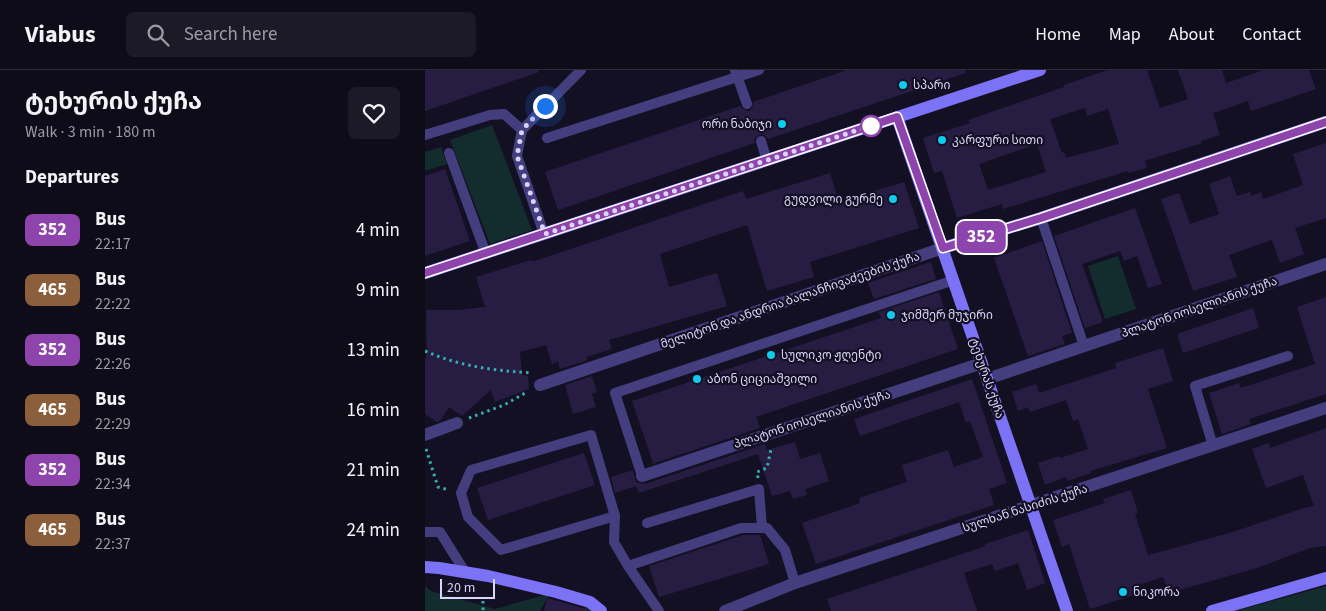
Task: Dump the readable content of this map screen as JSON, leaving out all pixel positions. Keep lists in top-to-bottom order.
{
  "streets": {
    "street": [
      "მელიტონ და ანდრია ბალანჩივაძეების ქუჩა",
      "პლატონ იოსელიანის ქუჩა",
      "ტეხურას ქუჩა",
      "სულხან ნასიძის ქუჩა"
    ]
  },
  "crossings": [
    ["მელიტონ და ანდრია ბალანჩივაძეების ქუჩა", "ტეხურას ქუჩა"],
    ["პლატონ იოსელიანის ქუჩა", "ტეხურას ქუჩა"],
    ["ტეხურას ქუჩა", "სულხან ნასიძის ქუჩა"]
  ],
  "places": [
    "სპარი",
    "ორი ნაბიჯი",
    "კარფური სითი",
    "გუდვილი გურმე",
    "ჯიმშერ მუჯირი",
    "სულიკო ჟღენტი",
    "აბონ ციციაშვილი",
    "ნიკორა"
  ],
  "lines": ["bus line 352"],
  "scale_bar": "20 m",
  "page": {
    "header": "Viabus",
    "search": "Search here",
    "nav": [
      "Home",
      "Map",
      "About",
      "Contact"
    ],
    "heading": [
      ["ტეხურის ქუჩა", "Walk · 3 min · 180 m"],
      "Departures"
    ],
    "on_map": "352",
    "list": [
      {
        "mark": "352",
        "name": "Bus",
        "note": "22:17",
        "value": "4 min"
      },
      {
        "mark": "465",
        "name": "Bus",
        "note": "22:22",
        "value": "9 min"
      },
      {
        "mark": "352",
        "name": "Bus",
        "note": "22:26",
        "value": "13 min"
      },
      {
        "mark": "465",
        "name": "Bus",
        "note": "22:29",
        "value": "16 min"
      },
      {
        "mark": "352",
        "name": "Bus",
        "note": "22:34",
        "value": "21 min"
      },
      {
        "mark": "465",
        "name": "Bus",
        "note": "22:37",
        "value": "24 min"
      }
    ],
    "scale": "20 m"
  }
}
